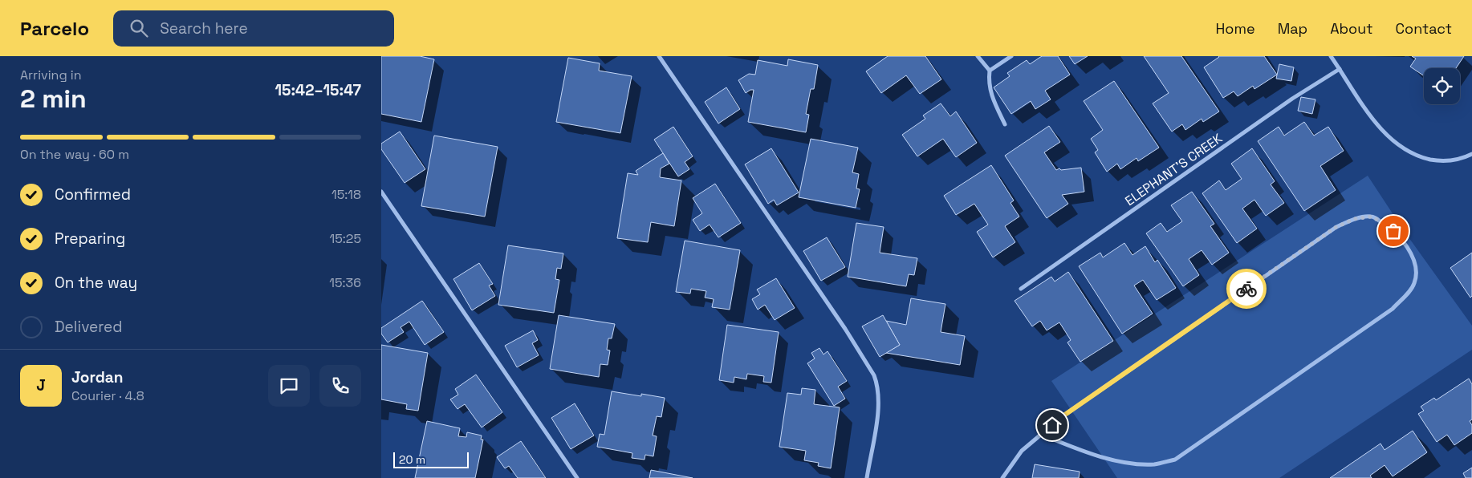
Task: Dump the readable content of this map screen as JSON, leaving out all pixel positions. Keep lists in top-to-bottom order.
{
  "streets": {
    "street": ["ELEPHANT’S CREEK"]
  },
  "scale_bar": "20 m",
  "page": {
    "header": "Parcelo",
    "search": "Search here",
    "nav": [
      "Home",
      "Map",
      "About",
      "Contact"
    ],
    "heading": ["2 min", "Arriving in", "15:42–15:47"],
    "panel": ["Jordan", "Courier · 4.8"],
    "bar": "On the way · 60 m",
    "list": [
      ["Confirmed", "15:18"],
      ["Preparing", "15:25"],
      ["On the way", "15:36"],
      "Delivered"
    ],
    "round": "J",
    "scale": "20 m"
  }
}
